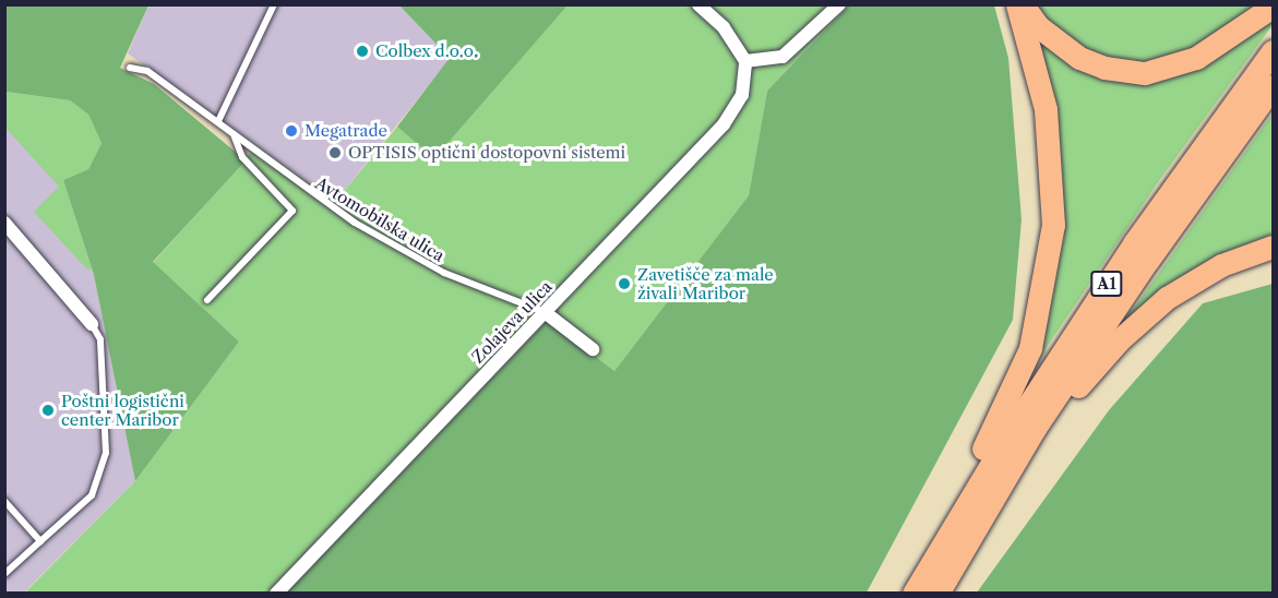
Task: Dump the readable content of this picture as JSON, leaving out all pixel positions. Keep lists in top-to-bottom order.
{
  "streets": {
    "highway": ["A1"],
    "street": ["Zolajeva ulica"],
    "lane": ["Avtomobilska ulica"]
  },
  "crossings": [
    ["Avtomobilska ulica", "Zolajeva ulica"]
  ],
  "places": [
    "Colbex d.o.o.",
    "Megatrade",
    "OPTISIS optični dostopovni sistemi",
    "Zavetišče za male živali Maribor",
    "Poštni logistični center Maribor"
  ]
}
